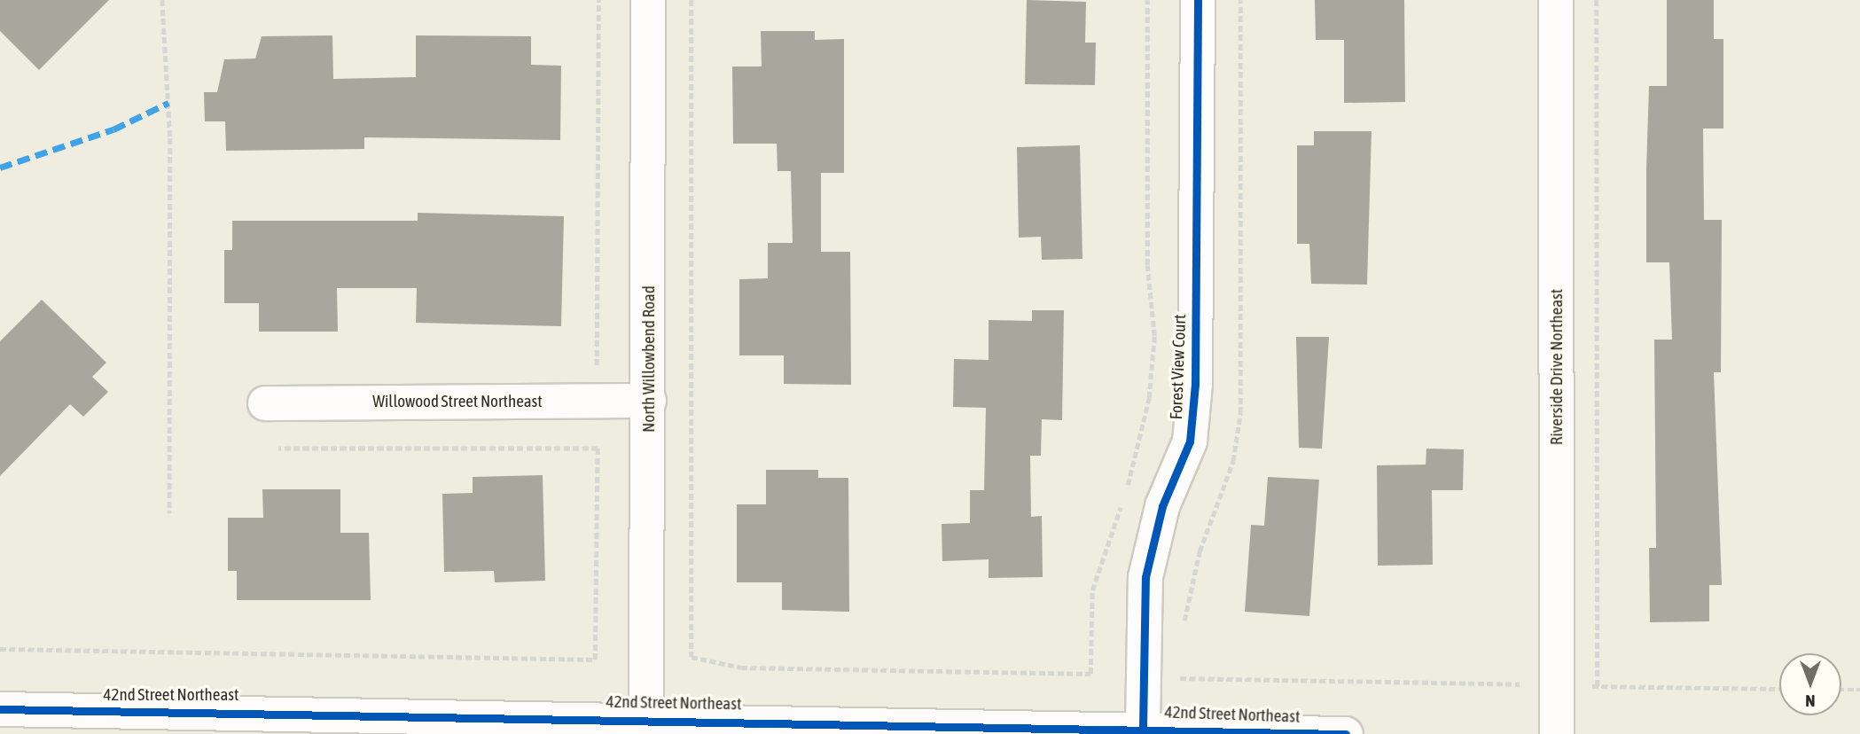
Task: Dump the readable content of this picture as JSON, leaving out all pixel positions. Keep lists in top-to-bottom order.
{
  "streets": {
    "street": [
      "North Willowbend Road",
      "Forest View Court",
      "Riverside Drive Northeast",
      "Willowood Street Northeast",
      "42nd Street Northeast"
    ]
  },
  "crossings": [
    ["North Willowbend Road", "Willowood Street Northeast"],
    ["North Willowbend Road", "42nd Street Northeast"],
    ["Forest View Court", "42nd Street Northeast"]
  ],
  "north": "bottom"
}
